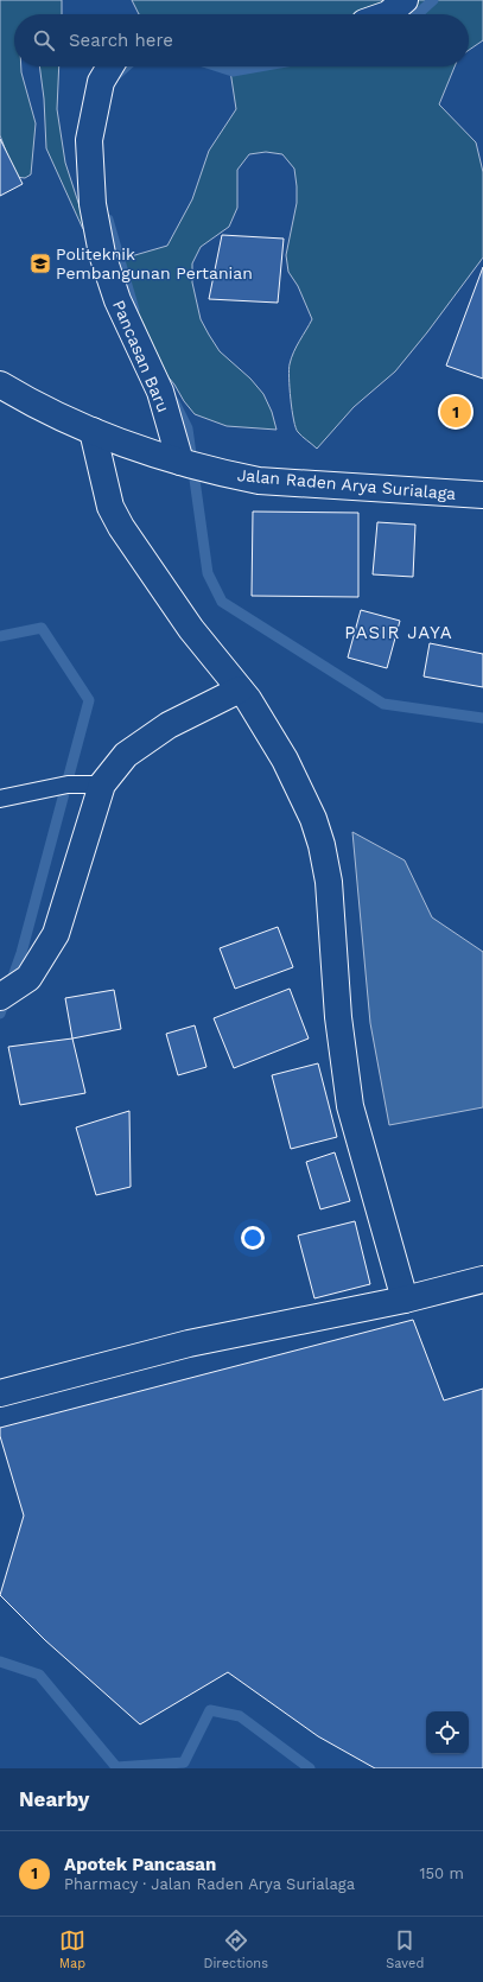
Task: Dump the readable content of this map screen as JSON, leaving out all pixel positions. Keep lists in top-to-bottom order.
{
  "streets": {
    "street": ["Pancasan Baru", "Jalan Raden Arya Surialaga"]
  },
  "crossings": [
    ["Pancasan Baru", "Jalan Raden Arya Surialaga"]
  ],
  "districts": ["PASIR JAYA"],
  "places": {
    "school or university": ["Politeknik Pembangunan Pertanian"]
  },
  "page": {
    "search": "Search here",
    "pins": "1",
    "heading": "Nearby",
    "list": [
      {
        "mark": "1",
        "name": "Apotek Pancasan",
        "note": "Pharmacy · Jalan Raden Arya Surialaga",
        "value": "150 m"
      }
    ],
    "nav": ["Map", "Directions", "Saved"]
  }
}
